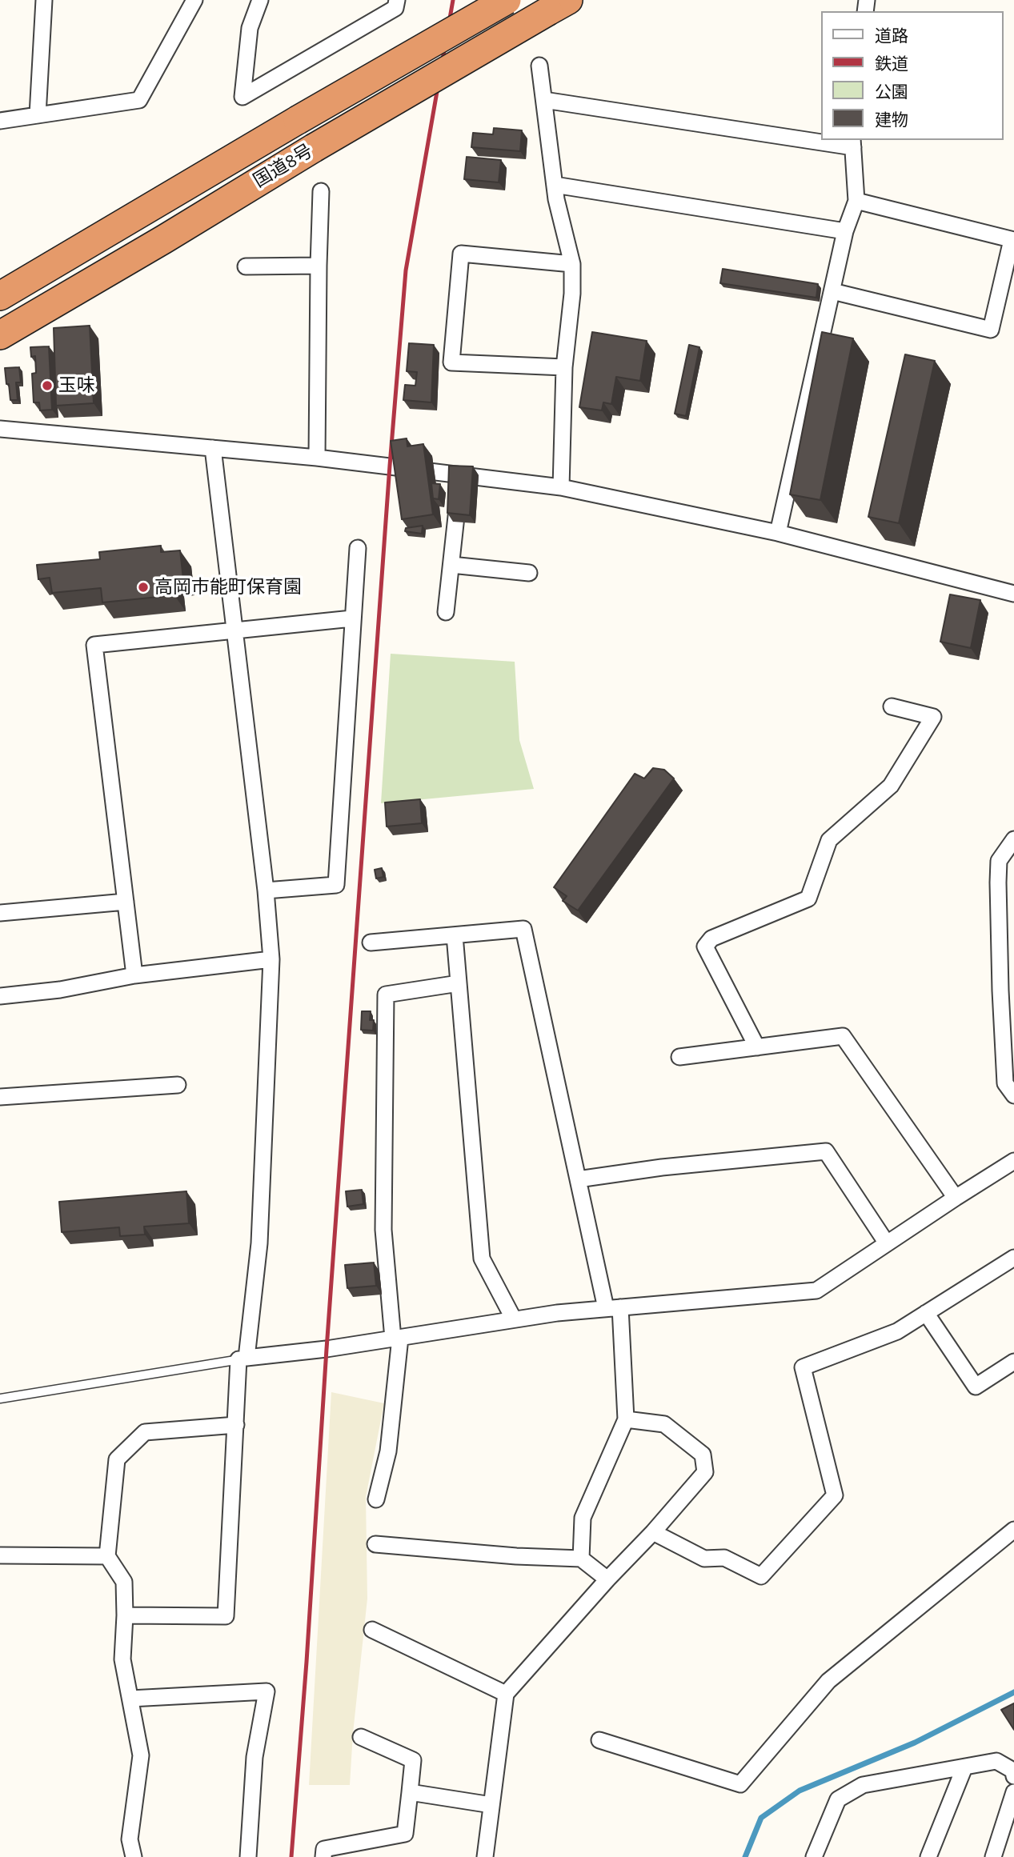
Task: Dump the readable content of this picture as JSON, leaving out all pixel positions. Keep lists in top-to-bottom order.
{
  "streets": {
    "highway": ["国道8号"]
  },
  "places": ["玉味", "高岡市能町保育園"],
  "legend": [
    "道路",
    "鉄道",
    "公園",
    "建物"
  ]
}
